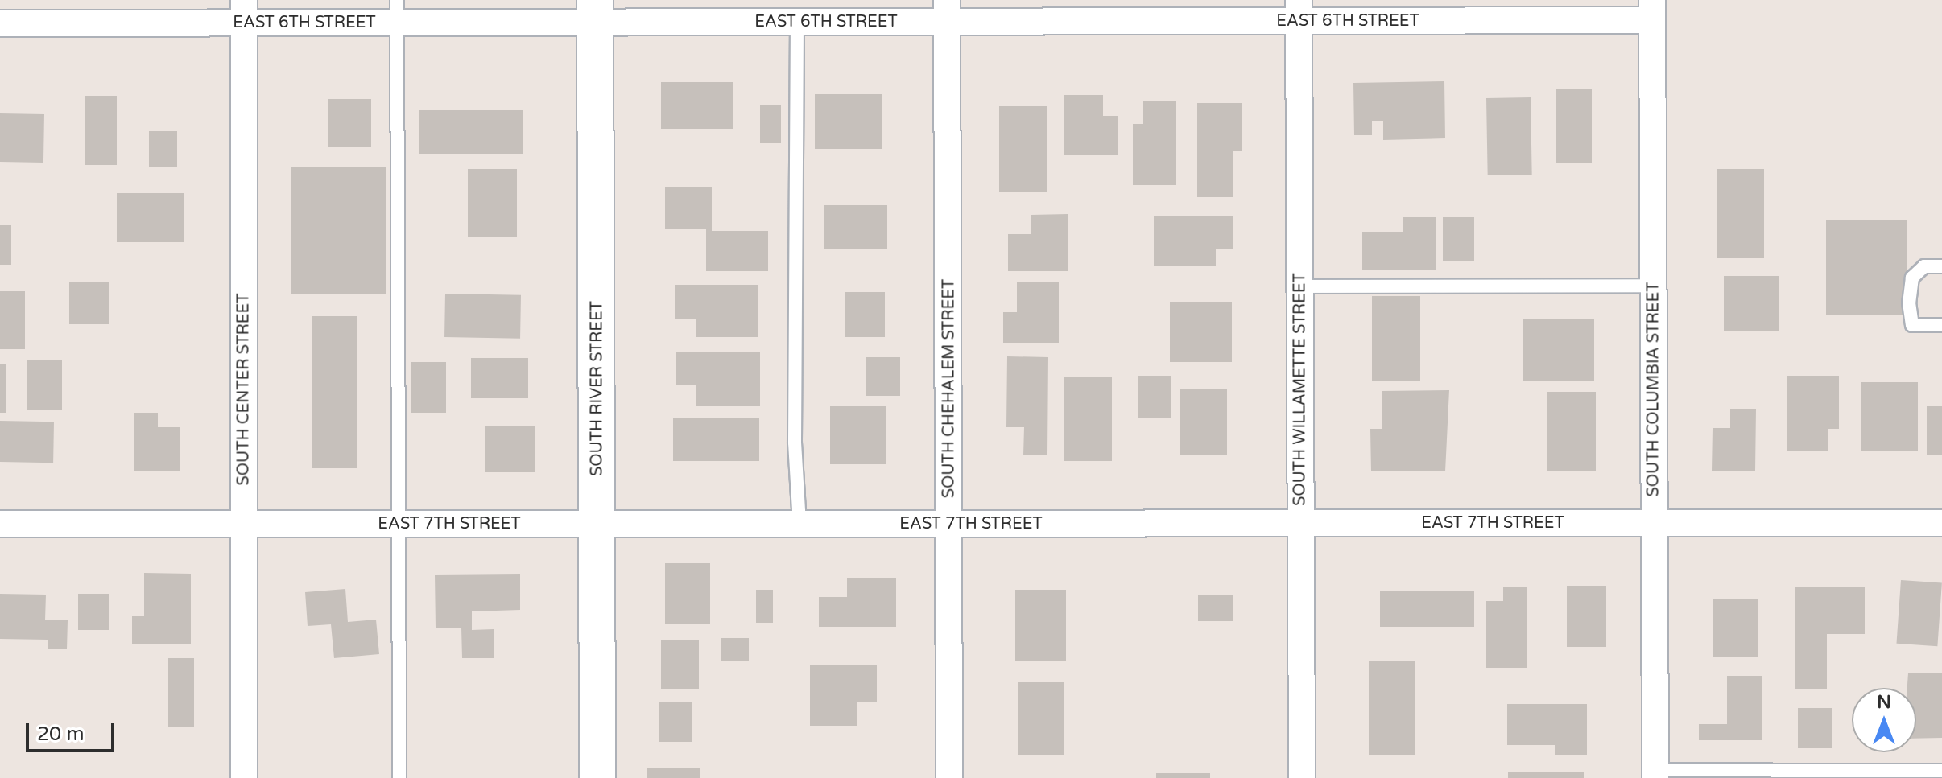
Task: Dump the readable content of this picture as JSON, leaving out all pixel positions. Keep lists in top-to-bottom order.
{
  "streets": {
    "street": [
      "EAST 6TH STREET",
      "SOUTH RIVER STREET",
      "SOUTH CHEHALEM STREET",
      "SOUTH CENTER STREET",
      "SOUTH WILLAMETTE STREET",
      "SOUTH COLUMBIA STREET",
      "EAST 7TH STREET"
    ]
  },
  "crossings": [
    ["EAST 6TH STREET", "SOUTH RIVER STREET"],
    ["EAST 6TH STREET", "SOUTH CHEHALEM STREET"],
    ["EAST 6TH STREET", "SOUTH CENTER STREET"],
    ["EAST 6TH STREET", "SOUTH WILLAMETTE STREET"],
    ["EAST 6TH STREET", "SOUTH COLUMBIA STREET"],
    ["SOUTH RIVER STREET", "EAST 7TH STREET"],
    ["SOUTH CHEHALEM STREET", "EAST 7TH STREET"],
    ["SOUTH CENTER STREET", "EAST 7TH STREET"],
    ["SOUTH WILLAMETTE STREET", "EAST 7TH STREET"],
    ["SOUTH COLUMBIA STREET", "EAST 7TH STREET"]
  ],
  "scale_bar": "20 m",
  "north": "top"
}
